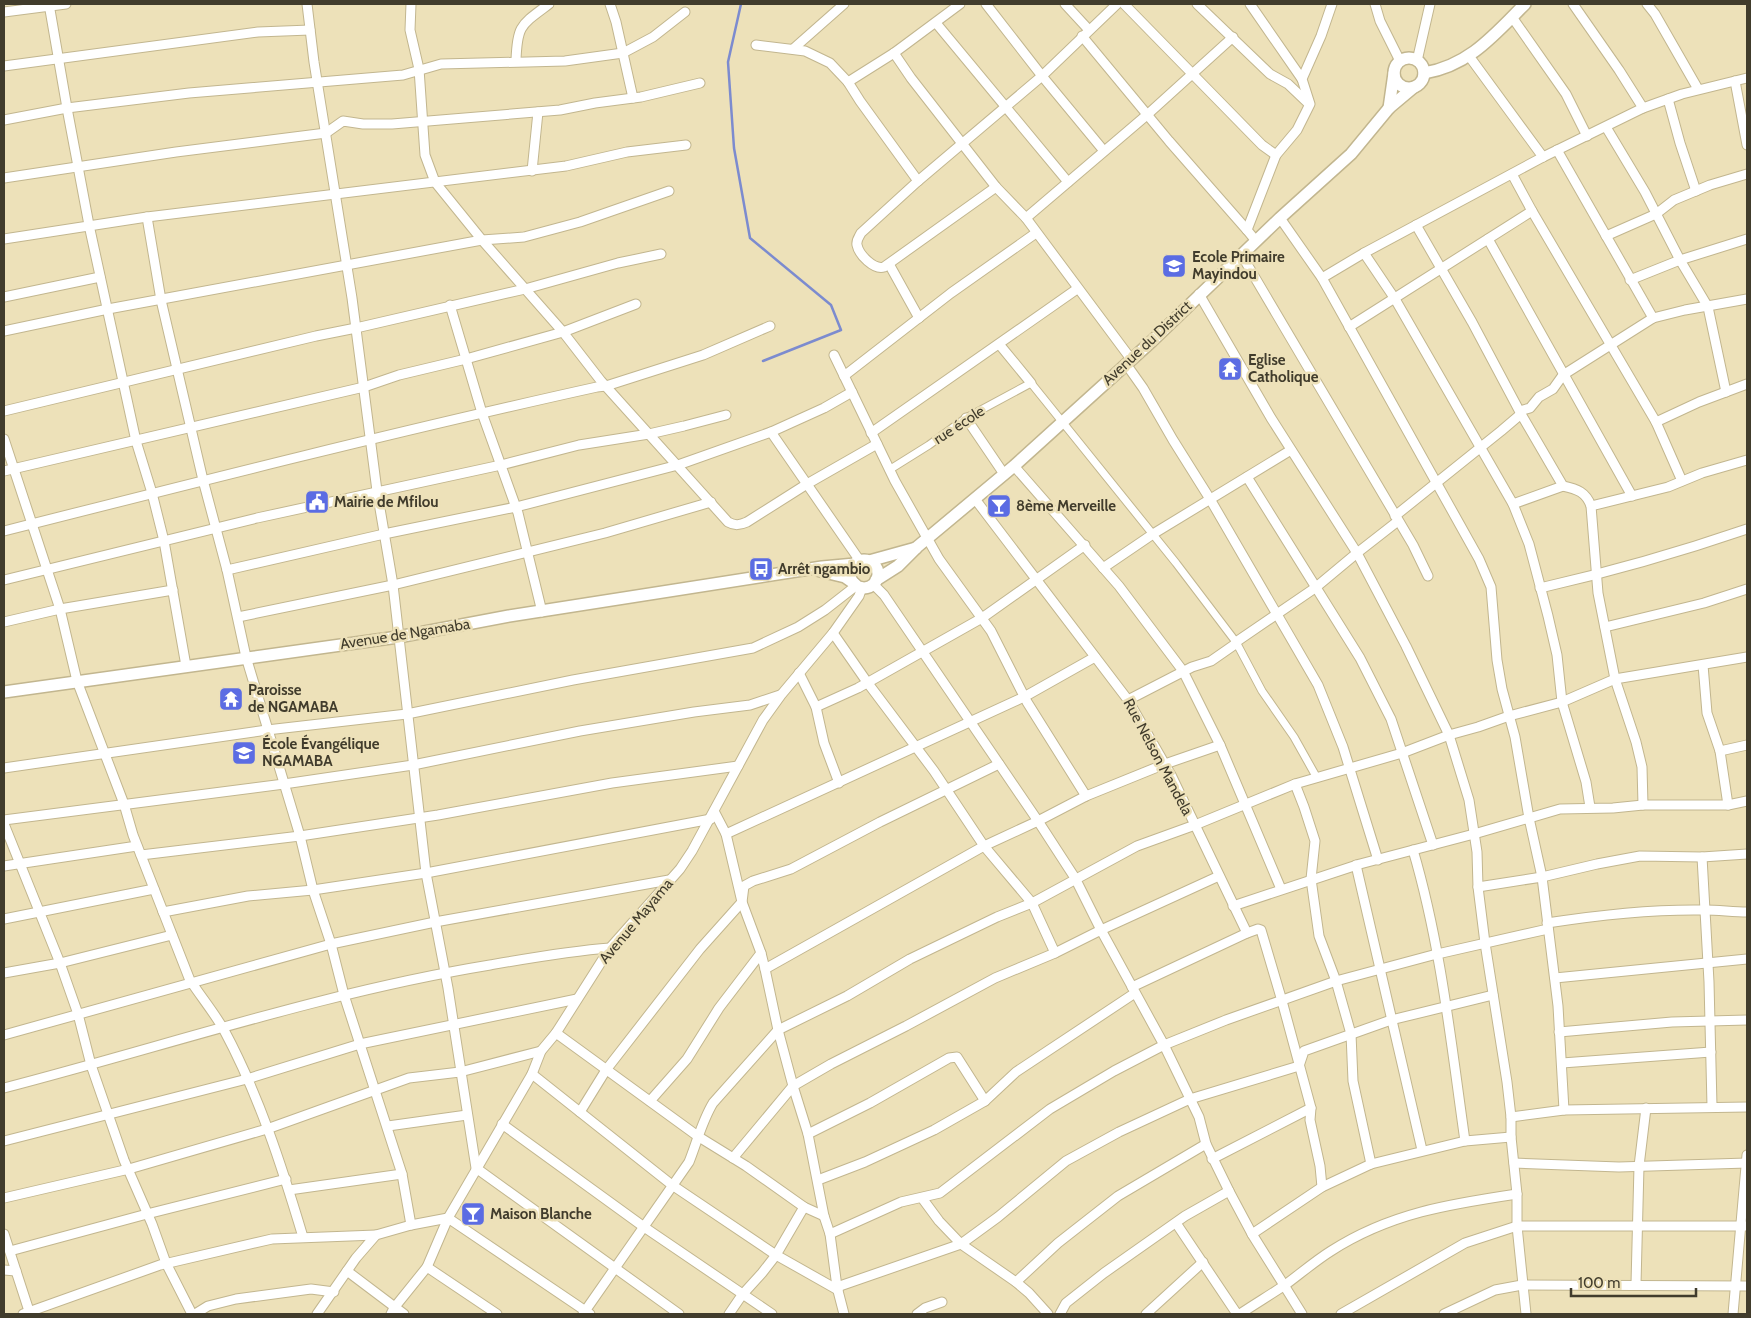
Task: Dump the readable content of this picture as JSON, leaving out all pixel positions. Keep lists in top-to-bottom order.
{
  "streets": {
    "street": [
      "Avenue du District",
      "rue école",
      "Avenue de Ngamaba",
      "Rue Nelson Mandela",
      "Avenue Mayama"
    ]
  },
  "crossings": [
    ["Avenue du District", "Avenue de Ngamaba"],
    ["Avenue du District", "Rue Nelson Mandela"],
    ["Avenue du District", "Avenue Mayama"],
    ["Avenue de Ngamaba", "Avenue Mayama"]
  ],
  "places": {
    "school or university": ["Ecole Primaire Mayindou", "École Évangélique NGAMABA"],
    "temple": ["Eglise Catholique", "Paroisse de NGAMABA"],
    "public building": ["Mairie de Mfilou"],
    "bar": ["8ème Merveille", "Maison Blanche"],
    "bus stop": ["Arrêt ngambio"]
  },
  "scale_bar": "100 m"
}
